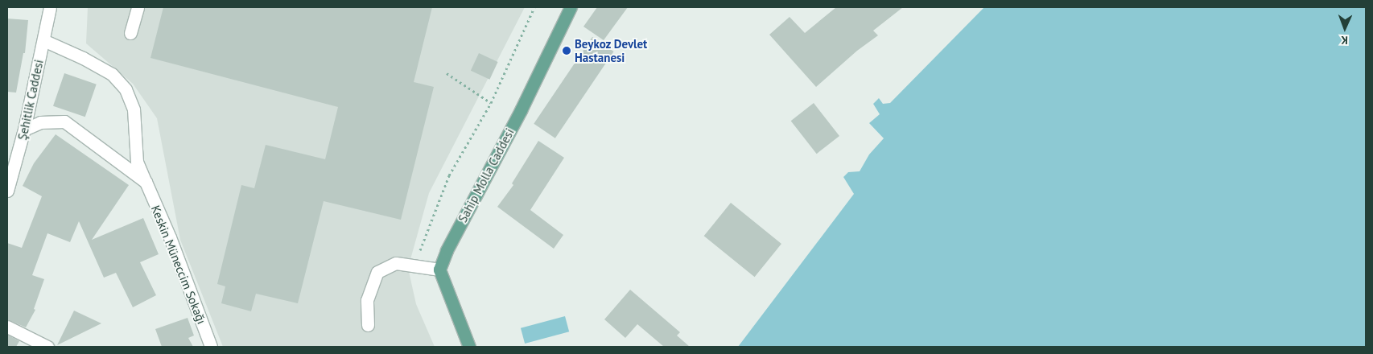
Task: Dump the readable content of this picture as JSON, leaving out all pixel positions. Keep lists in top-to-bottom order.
{
  "streets": {
    "main road": ["Sahip Molla Caddesi"],
    "street": ["Şehitlik Caddesi", "Keskin Müneccim Sokağı"]
  },
  "crossings": [
    ["Şehitlik Caddesi", "Keskin Müneccim Sokağı"]
  ],
  "places": ["Beykoz Devlet Hastanesi"],
  "north": "bottom"
}
